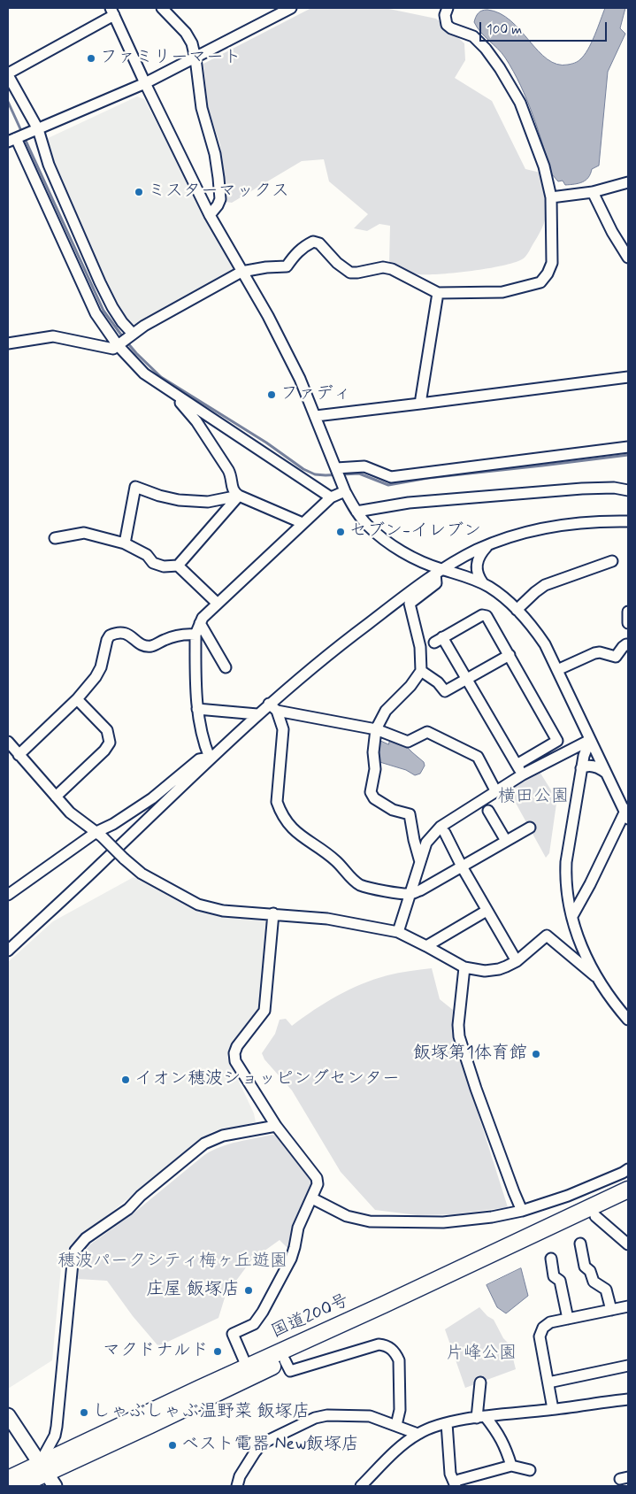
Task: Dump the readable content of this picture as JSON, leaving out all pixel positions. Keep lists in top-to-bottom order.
{
  "streets": {
    "highway": ["国道200号"]
  },
  "parks": ["横田公園", "穂波パークシティ梅ヶ丘遊園", "片峰公園"],
  "places": [
    "ファミリーマート",
    "ミスターマックス",
    "ファディ",
    "セブン-イレブン",
    "飯塚第1体育館",
    "イオン穂波ショッピングセンター",
    "庄屋 飯塚店",
    "マクドナルド",
    "しゃぶしゃぶ温野菜 飯塚店",
    "ベスト電器 New飯塚店"
  ],
  "scale_bar": "100 m"
}
